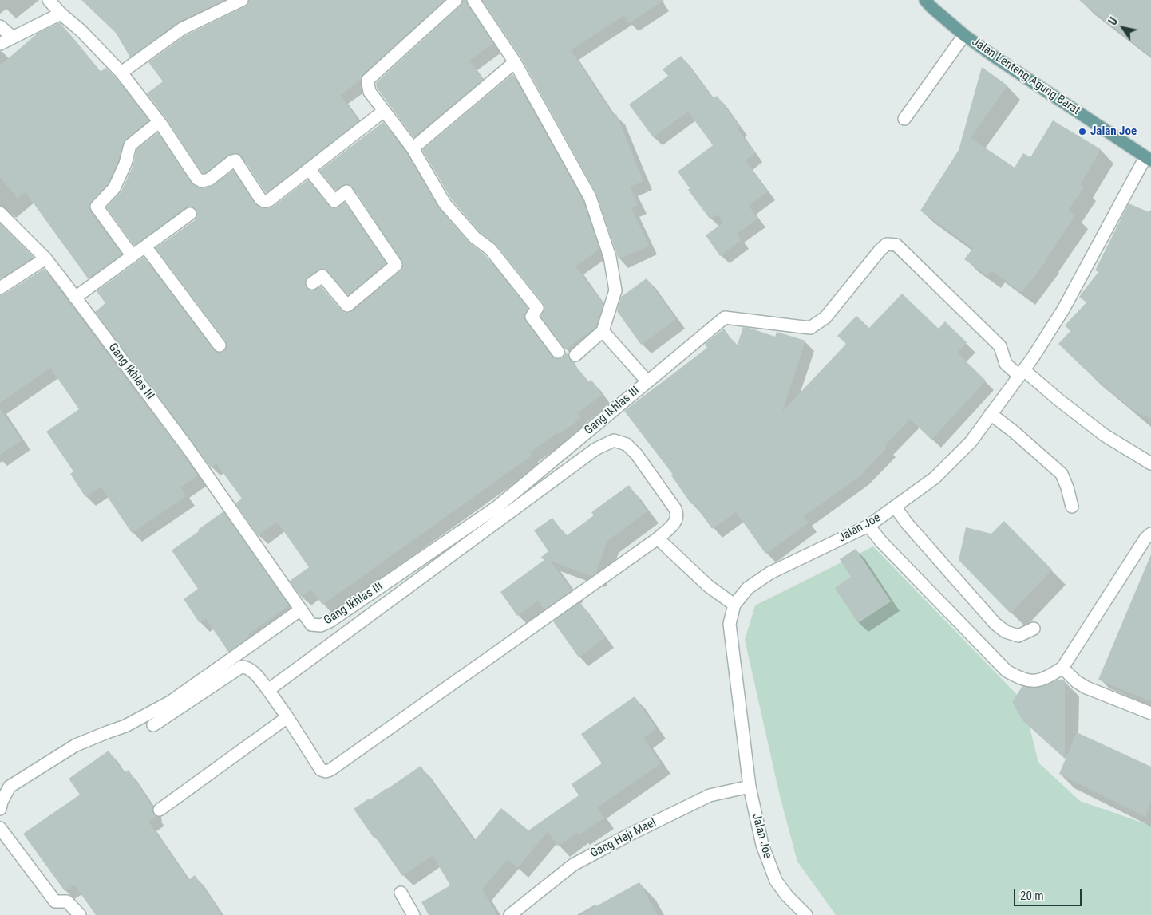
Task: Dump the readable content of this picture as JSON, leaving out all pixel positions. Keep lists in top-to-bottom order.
{
  "streets": {
    "main road": ["Jalan Lenteng Agung Barat"],
    "street": ["Gang Ikhlas III", "Jalan Joe", "Gang Haji Mael"]
  },
  "crossings": [
    ["Jalan Lenteng Agung Barat", "Jalan Joe"],
    ["Gang Ikhlas III", "Jalan Joe"],
    ["Jalan Joe", "Gang Haji Mael"]
  ],
  "places": ["Jalan Joe"],
  "scale_bar": "20 m",
  "north": "top left"
}
